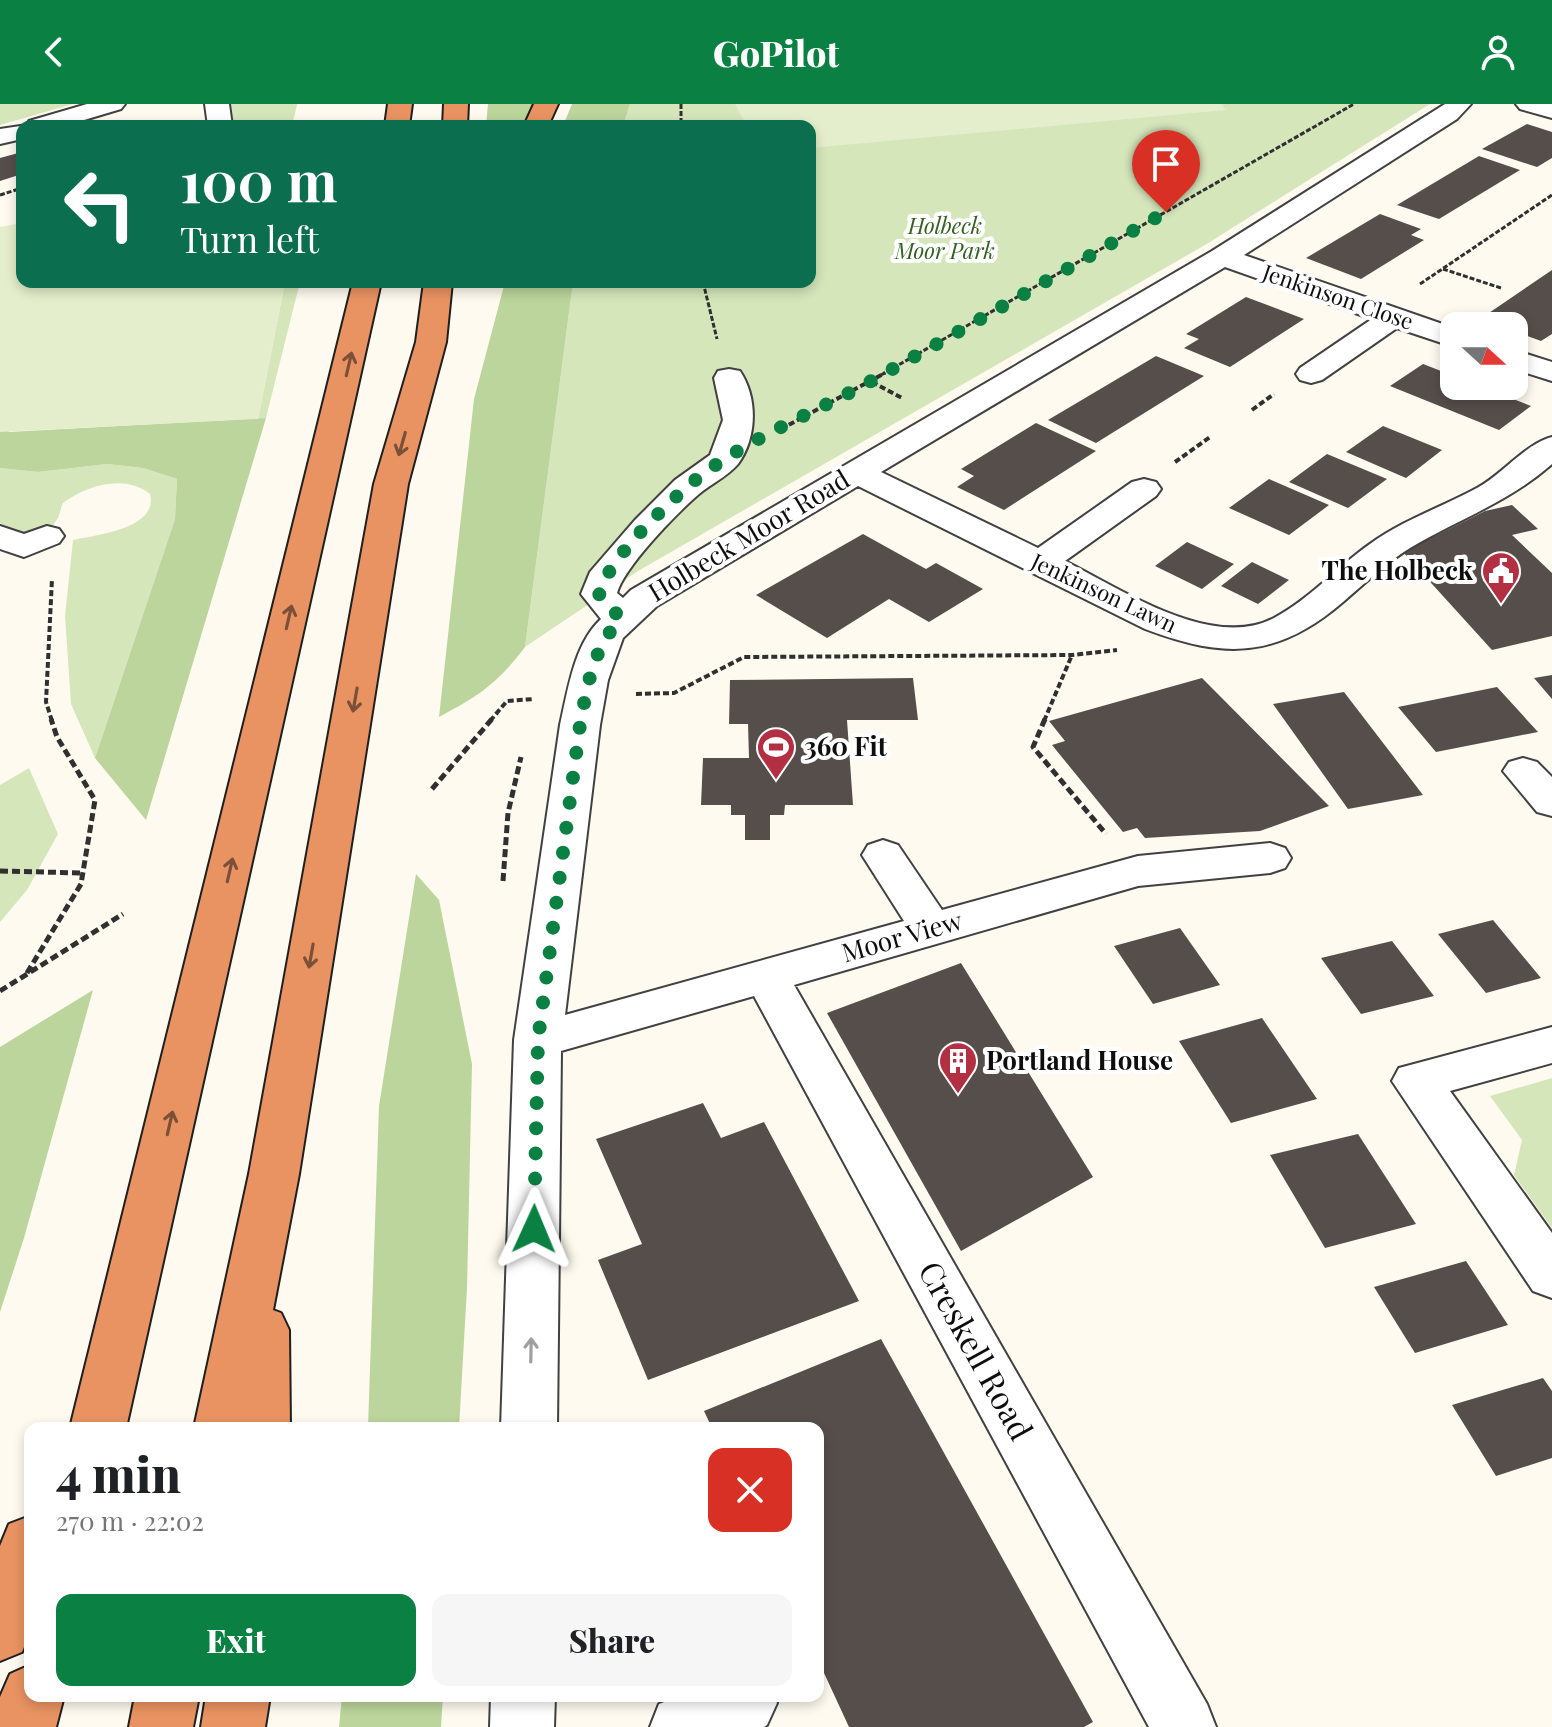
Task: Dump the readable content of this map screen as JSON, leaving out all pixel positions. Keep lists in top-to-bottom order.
{
  "streets": {
    "street": [
      "Jenkinson Close",
      "Holbeck Moor Road",
      "Jenkinson Lawn",
      "Moor View",
      "Creskell Road"
    ]
  },
  "crossings": [
    ["Jenkinson Close", "Holbeck Moor Road"],
    ["Holbeck Moor Road", "Jenkinson Lawn"],
    ["Holbeck Moor Road", "Moor View"],
    ["Moor View", "Creskell Road"]
  ],
  "parks": ["Holbeck Moor Park"],
  "places": {
    "public building": ["The Holbeck"],
    "sports": ["360 Fit"],
    "building": ["Portland House"]
  },
  "north": "right",
  "page": {
    "header": "GoPilot",
    "turn": ["100 m", "Turn left"],
    "heading": ["4 min", "270 m · 22:02"],
    "buttons": ["Exit", "Share"]
  }
}
